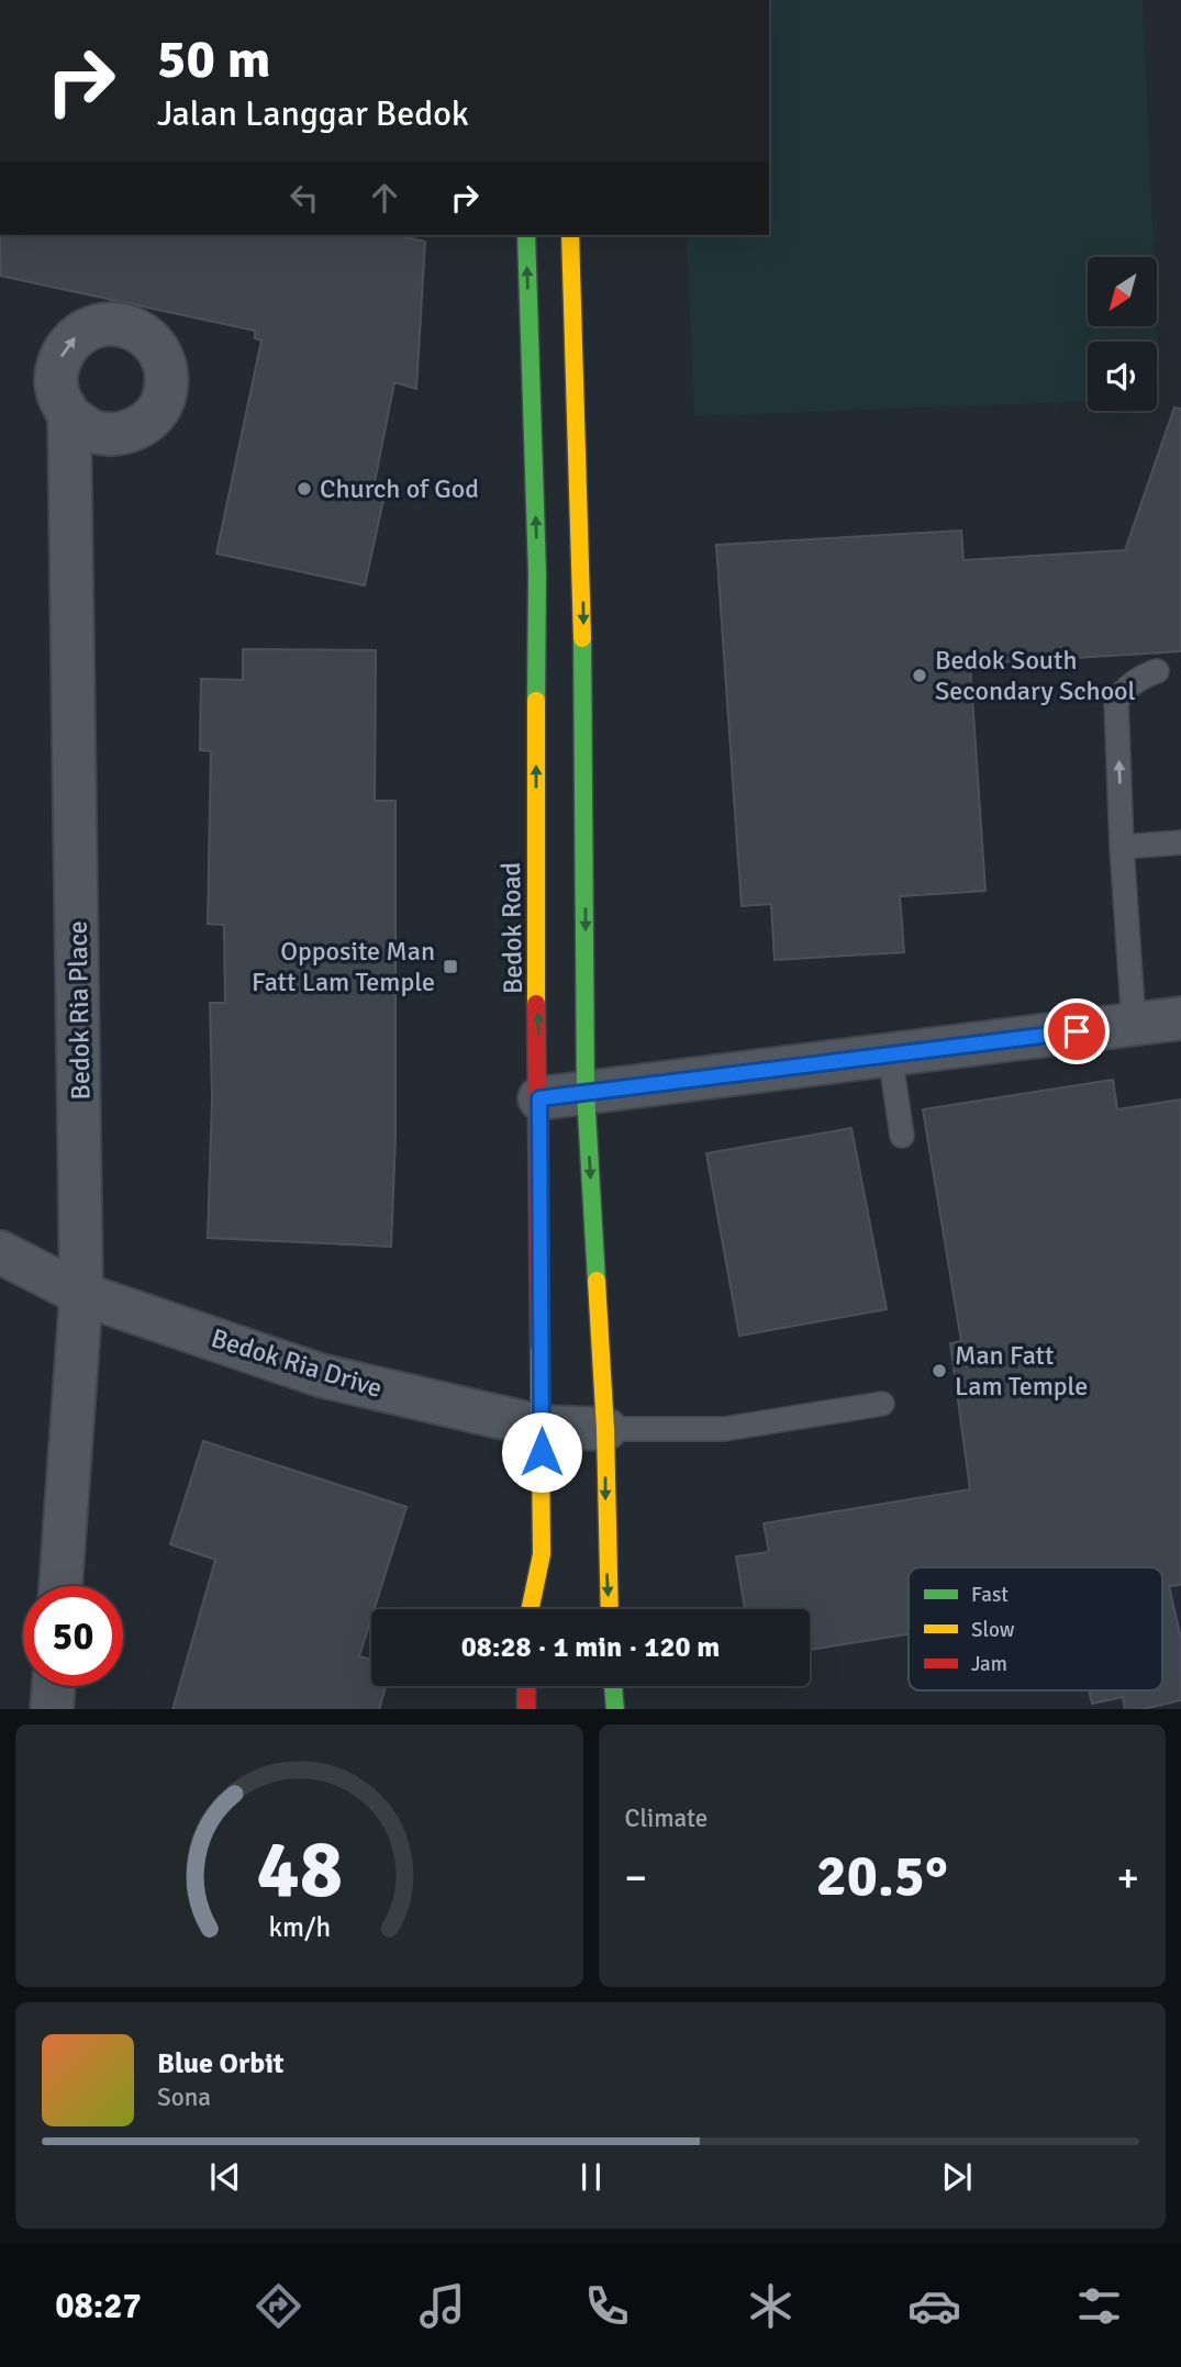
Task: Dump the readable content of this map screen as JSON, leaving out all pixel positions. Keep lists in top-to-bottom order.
{
  "streets": {
    "main road": ["Bedok Road"],
    "street": ["Bedok Ria Place", "Bedok Ria Drive"]
  },
  "crossings": [
    ["Bedok Road", "Bedok Ria Drive"],
    ["Bedok Ria Place", "Bedok Ria Drive"]
  ],
  "places": {
    "other": ["Church of God", "Bedok South Secondary School", "Man Fatt Lam Temple"],
    "transit": ["Opposite Man Fatt Lam Temple"]
  },
  "legend": ["Fast", "Slow", "Jam"],
  "north": "bottom left",
  "page": {
    "turn": ["50 m", "Jalan Langgar Bedok"],
    "limit": "50",
    "trip": "08:28 · 1 min · 120 m",
    "tile": "Climate",
    "heat": ["−", "20.5°", "+"],
    "song": ["Blue Orbit", "Sona"],
    "tabs": "08:27",
    "gauge": ["48", "km/h"]
  }
}
